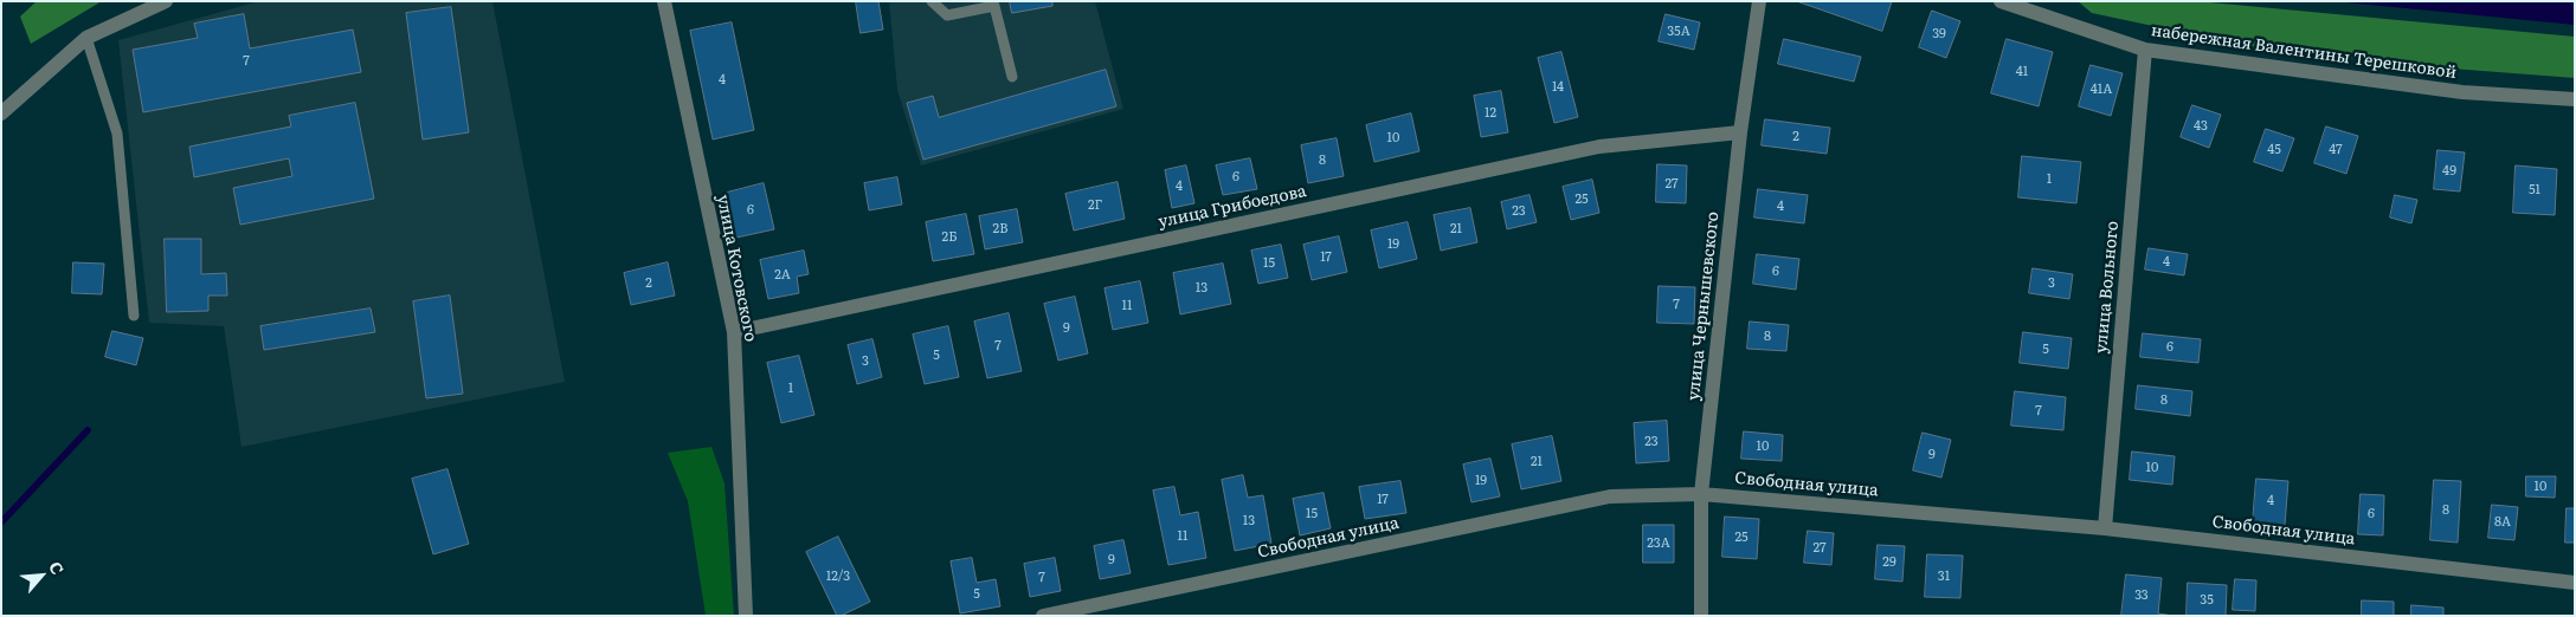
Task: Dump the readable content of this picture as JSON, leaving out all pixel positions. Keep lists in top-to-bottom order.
{
  "streets": {
    "street": [
      "набережная Валентины Терешковой",
      "улица Грибоедова",
      "улица Котовского",
      "улица Вольного",
      "улица Чернышевского",
      "Свободная улица"
    ]
  },
  "crossings": [
    ["набережная Валентины Терешковой", "улица Вольного"],
    ["улица Грибоедова", "улица Котовского"],
    ["улица Грибоедова", "улица Чернышевского"],
    ["улица Вольного", "Свободная улица"],
    ["улица Чернышевского", "Свободная улица"]
  ],
  "house_numbers": [
    "35А",
    "39",
    "7",
    "41",
    "4",
    "14",
    "41А",
    "12",
    "43",
    "2",
    "10",
    "45",
    "47",
    "8",
    "49",
    "6",
    "1",
    "27",
    "4",
    "51",
    "25",
    "2Г",
    "4",
    "6",
    "23",
    "2В",
    "21",
    "2Б",
    "19",
    "17",
    "4",
    "15",
    "6",
    "2А",
    "2",
    "3",
    "13",
    "7",
    "11",
    "9",
    "8",
    "7",
    "6",
    "5",
    "5",
    "3",
    "1",
    "8",
    "7",
    "23",
    "10",
    "9",
    "21",
    "10",
    "19",
    "10",
    "17",
    "4",
    "8",
    "15",
    "6",
    "13",
    "8А",
    "11",
    "25",
    "23А",
    "27",
    "9",
    "29",
    "12/3",
    "31",
    "7",
    "5",
    "33",
    "35"
  ],
  "north": "top right"
}
